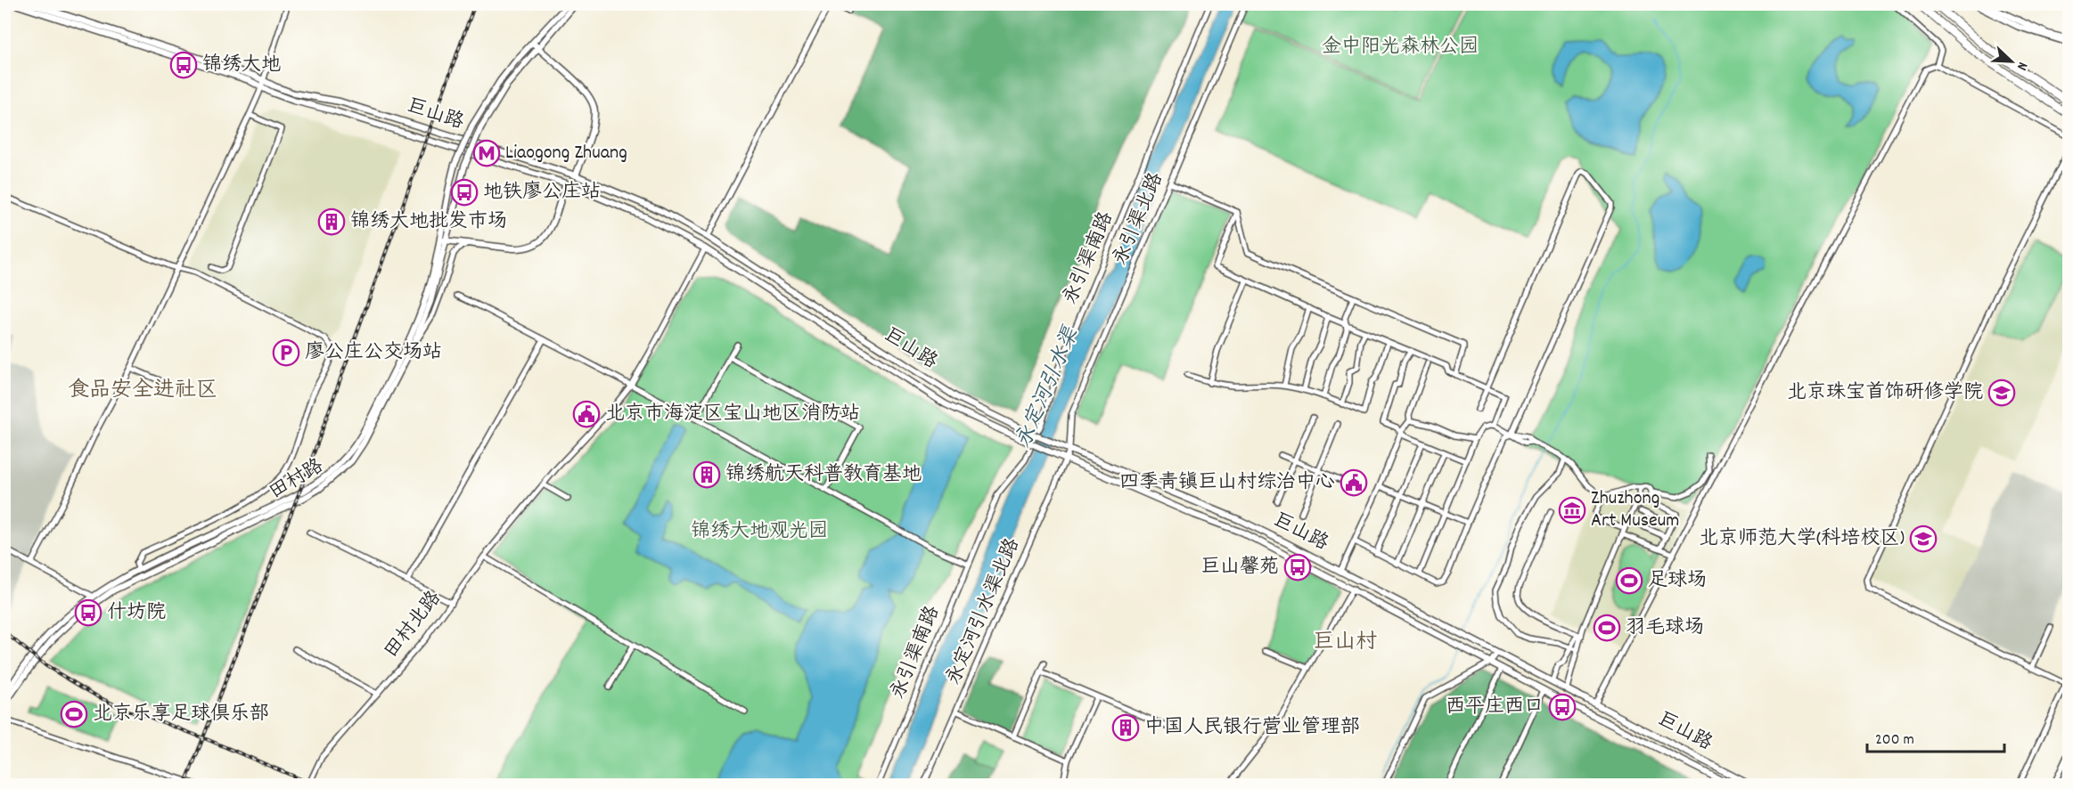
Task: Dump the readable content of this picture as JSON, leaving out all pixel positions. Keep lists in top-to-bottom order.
{
  "streets": {
    "main road": ["巨山路", "田村路"],
    "street": [
      "永引渠北路",
      "永引渠南路",
      "永定河引水渠北路",
      "田村北路"
    ]
  },
  "crossings": [
    ["巨山路", "永引渠北路"],
    ["巨山路", "永定河引水渠北路"],
    ["巨山路", "田村北路"],
    ["永引渠北路", "永定河引水渠北路"]
  ],
  "districts": ["食品安全进社区", "巨山村"],
  "water": ["永定河引水渠"],
  "parks": ["金中阳光森林公园", "锦绣大地观光园"],
  "places": {
    "bus stop": [
      "锦绣大地",
      "地铁廖公庄站",
      "巨山馨苑",
      "什坊院",
      "西平庄西口"
    ],
    "metro station": ["Liaogong Zhuang"],
    "building": ["锦绣大地批发市场", "锦绣航天科普教育基地", "中国人民银行营业管理部"],
    "parking": ["廖公庄公交场站"],
    "school or university": ["北京珠宝首饰研修学院", "北京师范大学(科培校区)"],
    "public building": ["北京市海淀区宝山地区消防站", "四季青镇巨山村综治中心"],
    "museum": ["Zhuzhong Art Museum"],
    "sports": ["足球场", "羽毛球场", "北京乐享足球俱乐部"]
  },
  "scale_bar": "200 m",
  "north": "bottom right"
}
